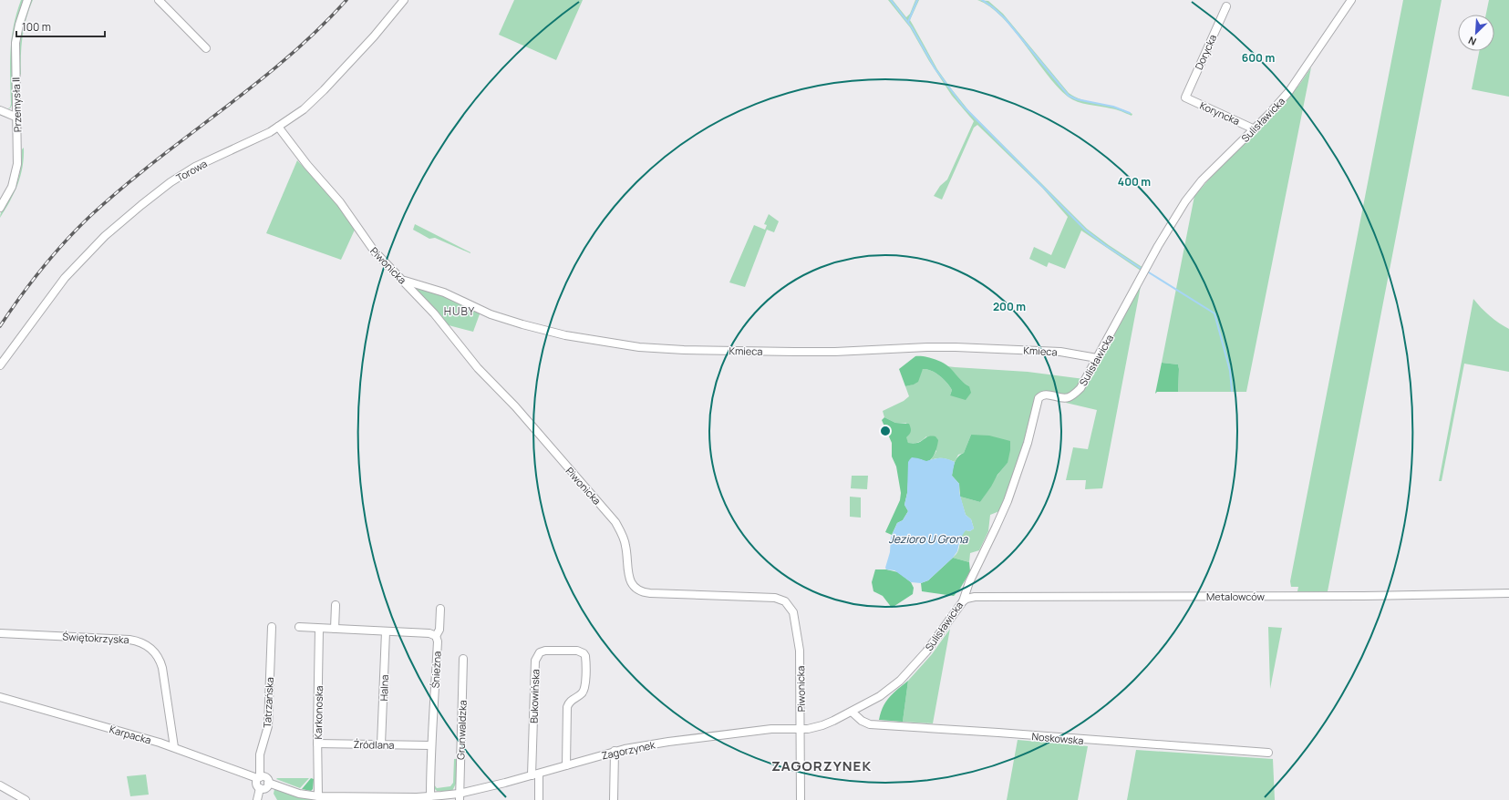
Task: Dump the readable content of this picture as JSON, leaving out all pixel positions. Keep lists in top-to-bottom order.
{
  "streets": {
    "street": [
      "Dorycka",
      "Przemysła II",
      "Koryncka",
      "Sulisławicka",
      "Torowa",
      "Piwonicka",
      "Kmieca",
      "Metalowców",
      "Świętokrzyska",
      "Śnieżna",
      "Halna",
      "Bukowińska",
      "Tatrzańska",
      "Karkonoska",
      "Grunwaldzka",
      "Karpacka",
      "Noskowska",
      "Źródlana",
      "Zagorzynek"
    ]
  },
  "crossings": [
    ["Dorycka", "Koryncka"],
    ["Koryncka", "Sulisławicka"],
    ["Sulisławicka", "Piwonicka"],
    ["Sulisławicka", "Kmieca"],
    ["Sulisławicka", "Metalowców"],
    ["Sulisławicka", "Noskowska"],
    ["Sulisławicka", "Zagorzynek"],
    ["Torowa", "Piwonicka"],
    ["Piwonicka", "Kmieca"],
    ["Piwonicka", "Zagorzynek"],
    ["Świętokrzyska", "Karpacka"],
    ["Śnieżna", "Halna"],
    ["Śnieżna", "Karkonoska"],
    ["Śnieżna", "Źródlana"],
    ["Halna", "Źródlana"],
    ["Bukowińska", "Zagorzynek"],
    ["Tatrzańska", "Karpacka"],
    ["Karkonoska", "Źródlana"],
    ["Grunwaldzka", "Zagorzynek"]
  ],
  "districts": ["HUBY", "ZAGORZYNEK"],
  "water": ["Jezioro U Grona"],
  "scale_bar": "100 m",
  "north": "bottom left",
  "rings": ["600 m", "400 m", "200 m"]
}
